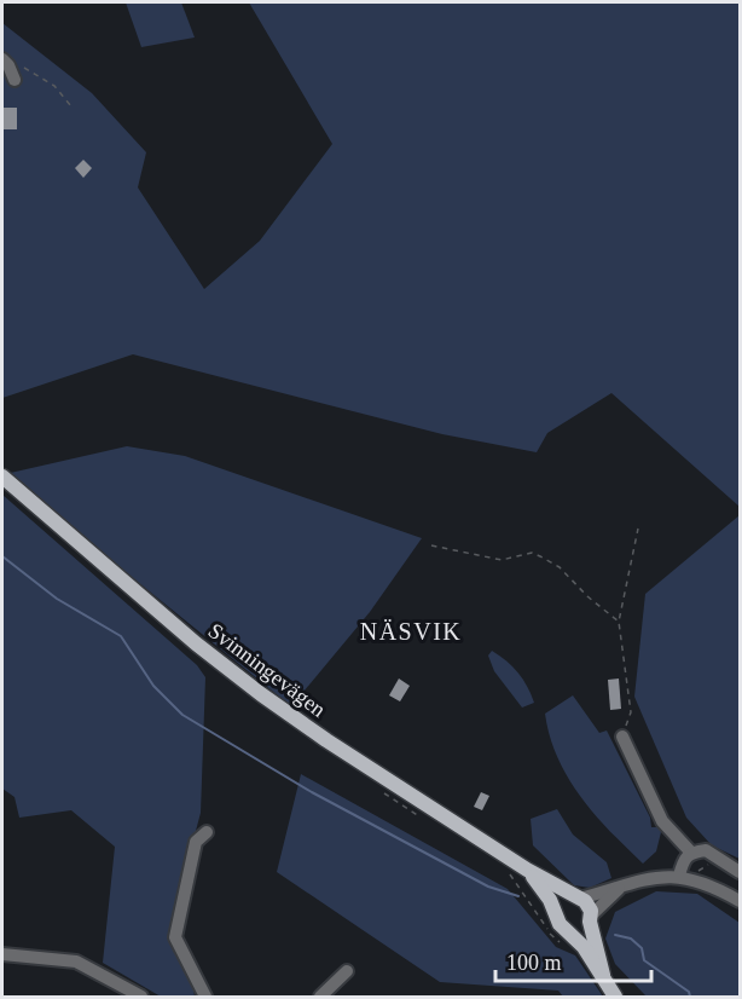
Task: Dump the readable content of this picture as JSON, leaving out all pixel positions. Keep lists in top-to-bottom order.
{
  "streets": {
    "main road": ["Svinningevägen"]
  },
  "districts": ["NÄSVIK"],
  "scale_bar": "100 m"
}
